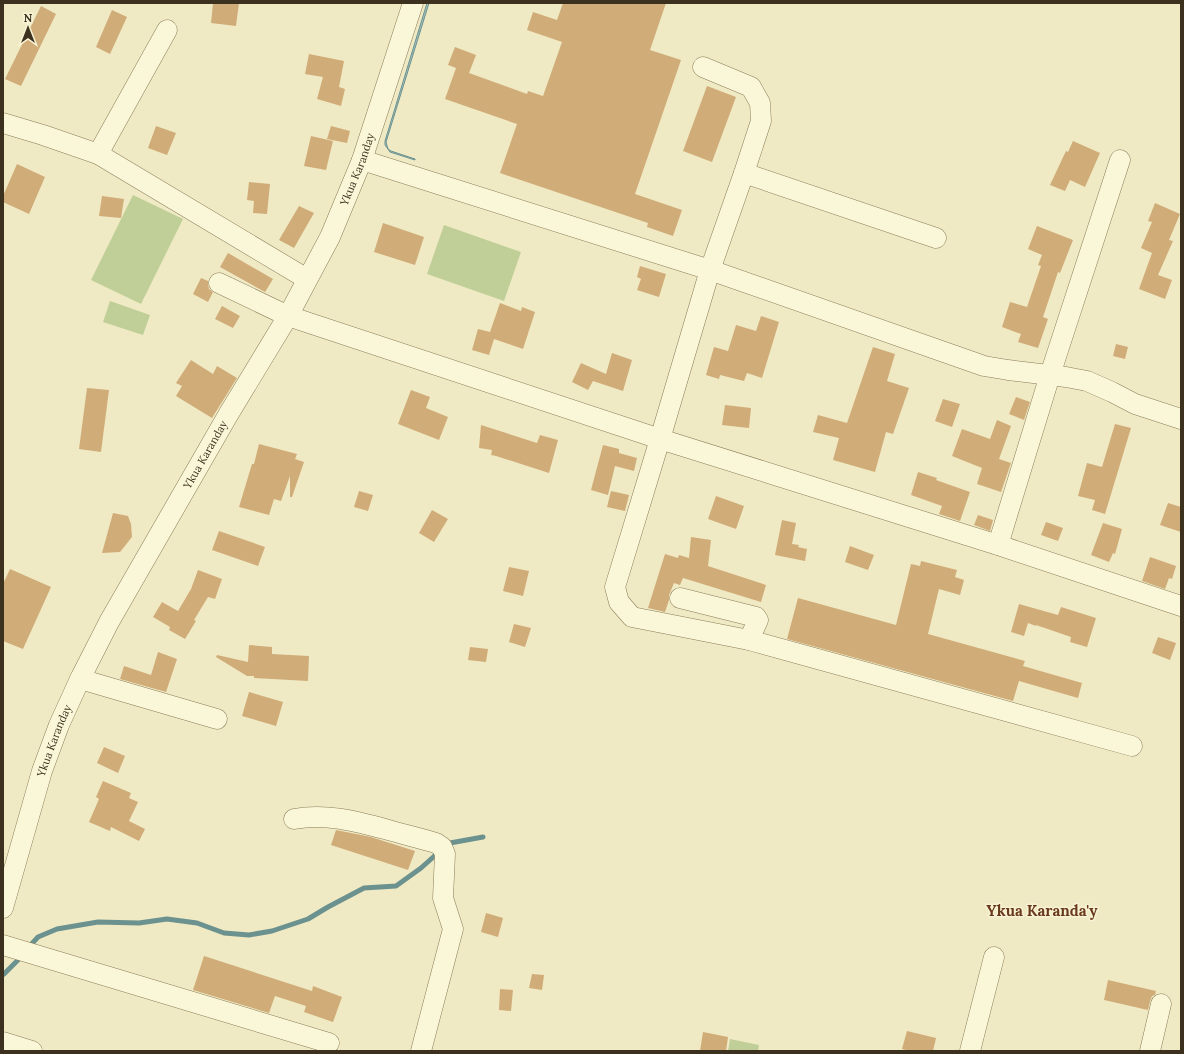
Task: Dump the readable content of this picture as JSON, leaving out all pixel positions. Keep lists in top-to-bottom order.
{
  "streets": {
    "street": ["Ykua Karanday"]
  },
  "districts": ["Ykua Karanda'y"],
  "north": "top"
}
